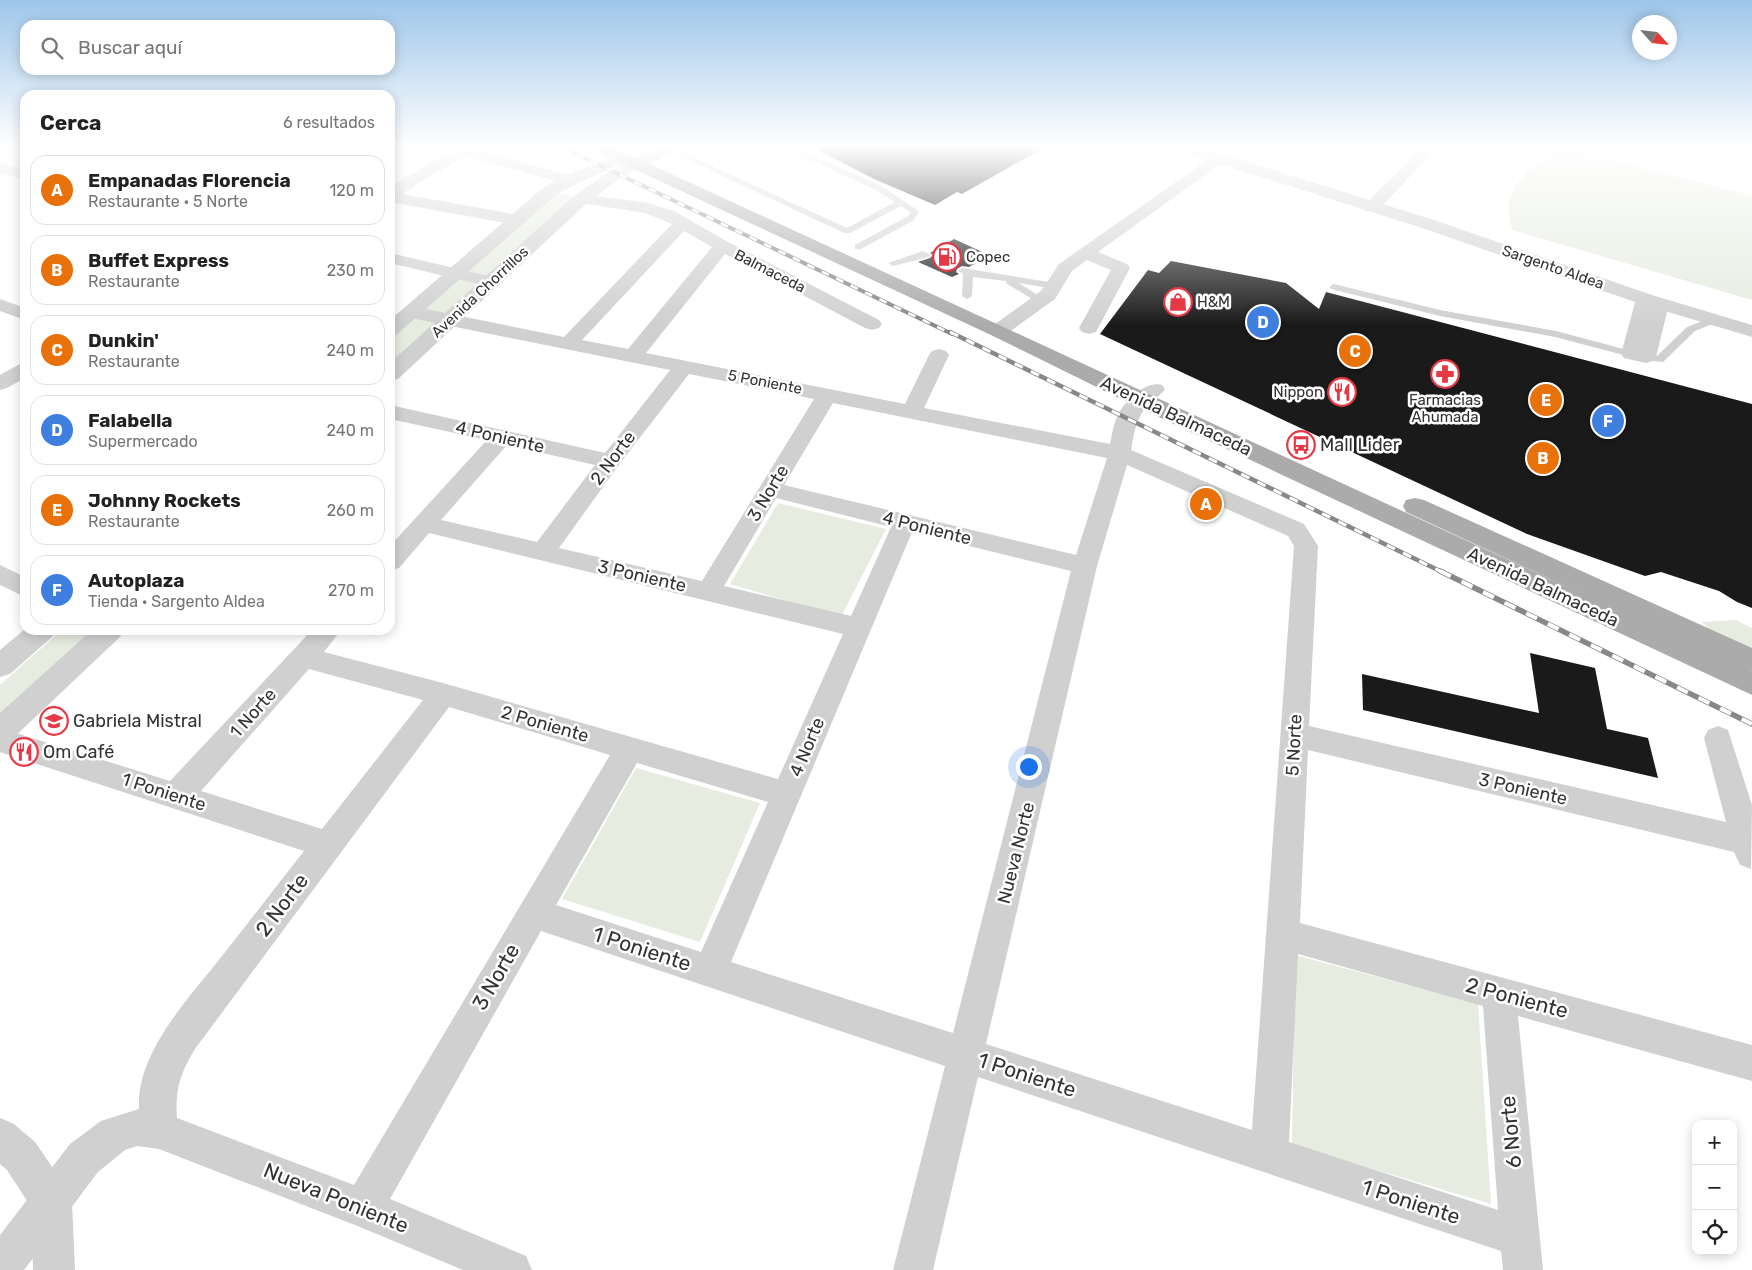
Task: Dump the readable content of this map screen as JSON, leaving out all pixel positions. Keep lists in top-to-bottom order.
{
  "streets": {
    "main road": ["Avenida Balmaceda"],
    "street": [
      "Sargento Aldea",
      "Balmaceda",
      "Avenida Chorrillos",
      "5 Poniente",
      "4 Poniente",
      "2 Norte",
      "3 Norte",
      "3 Poniente",
      "1 Norte",
      "2 Poniente",
      "5 Norte",
      "4 Norte",
      "1 Poniente",
      "Nueva Norte",
      "6 Norte",
      "Nueva Poniente"
    ]
  },
  "crossings": [
    ["Avenida Chorrillos", "5 Poniente"],
    ["5 Poniente", "2 Norte"],
    ["5 Poniente", "3 Norte"],
    ["5 Poniente", "5 Norte"],
    ["5 Poniente", "Nueva Norte"],
    ["Avenida Balmaceda", "Nueva Norte"],
    ["4 Poniente", "2 Norte"],
    ["4 Poniente", "3 Norte"],
    ["4 Poniente", "4 Norte"],
    ["4 Poniente", "Nueva Norte"],
    ["2 Norte", "3 Poniente"],
    ["2 Norte", "2 Poniente"],
    ["2 Norte", "1 Poniente"],
    ["2 Norte", "Nueva Poniente"],
    ["3 Norte", "3 Poniente"],
    ["3 Norte", "2 Poniente"],
    ["3 Norte", "1 Poniente"],
    ["3 Norte", "Nueva Poniente"],
    ["3 Poniente", "5 Norte"],
    ["3 Poniente", "4 Norte"],
    ["1 Norte", "2 Poniente"],
    ["1 Norte", "1 Poniente"],
    ["2 Poniente", "5 Norte"],
    ["2 Poniente", "4 Norte"],
    ["2 Poniente", "6 Norte"],
    ["5 Norte", "1 Poniente"],
    ["5 Norte", "Nueva Norte"],
    ["4 Norte", "1 Poniente"],
    ["1 Poniente", "Nueva Norte"],
    ["1 Poniente", "6 Norte"]
  ],
  "places": {
    "fuel station": ["Copec"],
    "shop": ["H&M"],
    "pharmacy": ["Farmacias Ahumada"],
    "restaurant": ["Nippon", "Om Café"],
    "bus stop": ["Mall Lider"],
    "school or university": ["Gabriela Mistral"]
  },
  "north": "bottom right",
  "page": {
    "search": "Buscar aquí",
    "heading": ["Cerca", "6 resultados"],
    "list": [
      {
        "mark": "A",
        "name": "Empanadas Florencia",
        "note": "Restaurante · 5 Norte",
        "value": "120 m"
      },
      {
        "mark": "B",
        "name": "Buffet Express",
        "note": "Restaurante",
        "value": "230 m"
      },
      {
        "mark": "C",
        "name": "Dunkin'",
        "note": "Restaurante",
        "value": "240 m"
      },
      {
        "mark": "D",
        "name": "Falabella",
        "note": "Supermercado",
        "value": "240 m"
      },
      {
        "mark": "E",
        "name": "Johnny Rockets",
        "note": "Restaurante",
        "value": "260 m"
      },
      {
        "mark": "F",
        "name": "Autoplaza",
        "note": "Tienda · Sargento Aldea",
        "value": "270 m"
      }
    ],
    "pins": [
      "D",
      "C",
      "E",
      "F",
      "B",
      "A"
    ],
    "map_buttons": ["+", "−"]
  }
}
